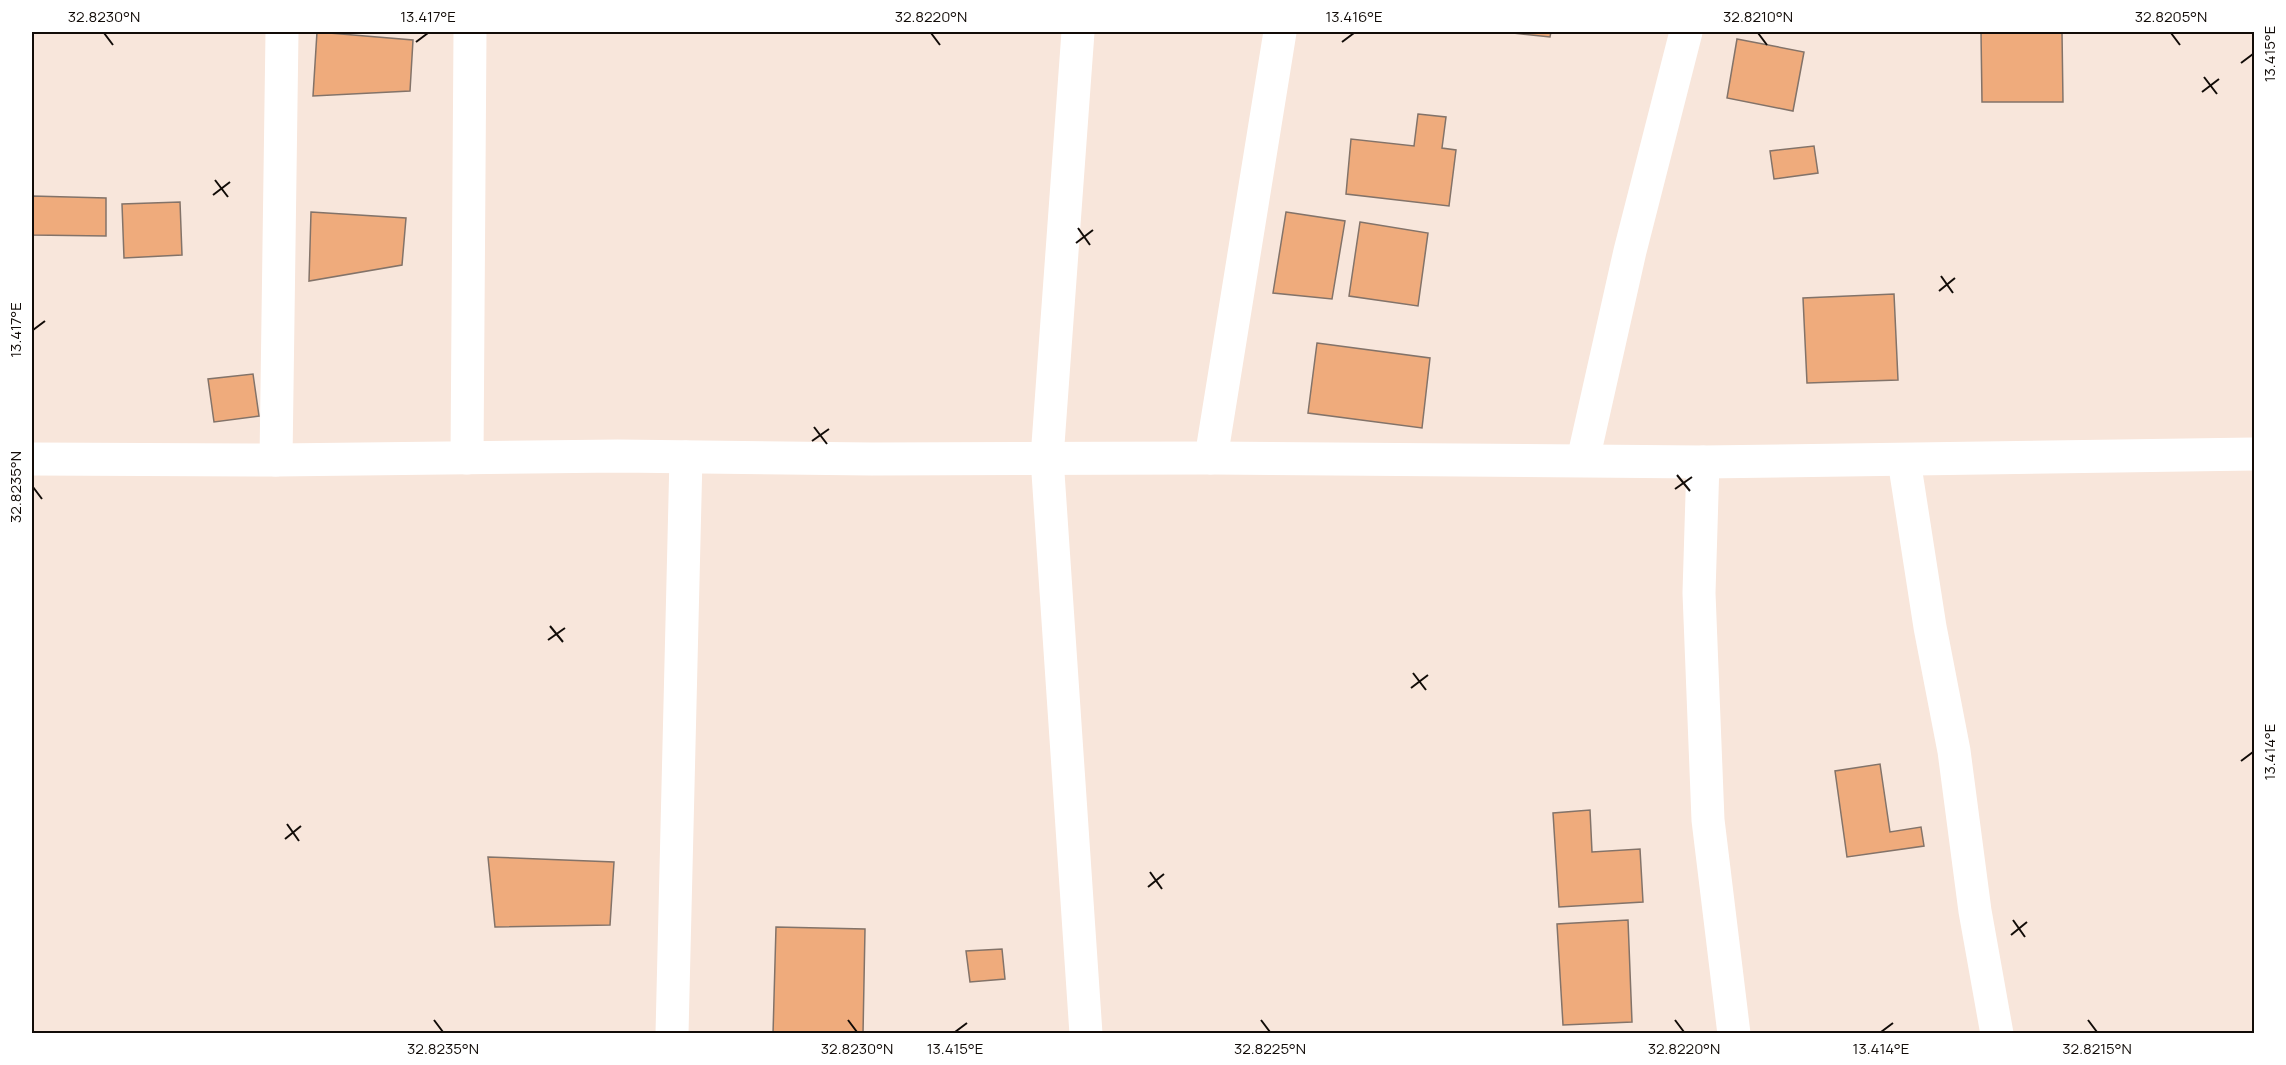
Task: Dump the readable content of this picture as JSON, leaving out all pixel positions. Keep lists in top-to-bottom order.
{
  "coordinates": [
    "32.8230°N",
    "13.417°E",
    "32.8220°N",
    "13.416°E",
    "32.8210°N",
    "32.8205°N",
    "13.415°E",
    "32.8235°N",
    "13.414°E",
    "32.8225°N",
    "32.8215°N"
  ]
}
